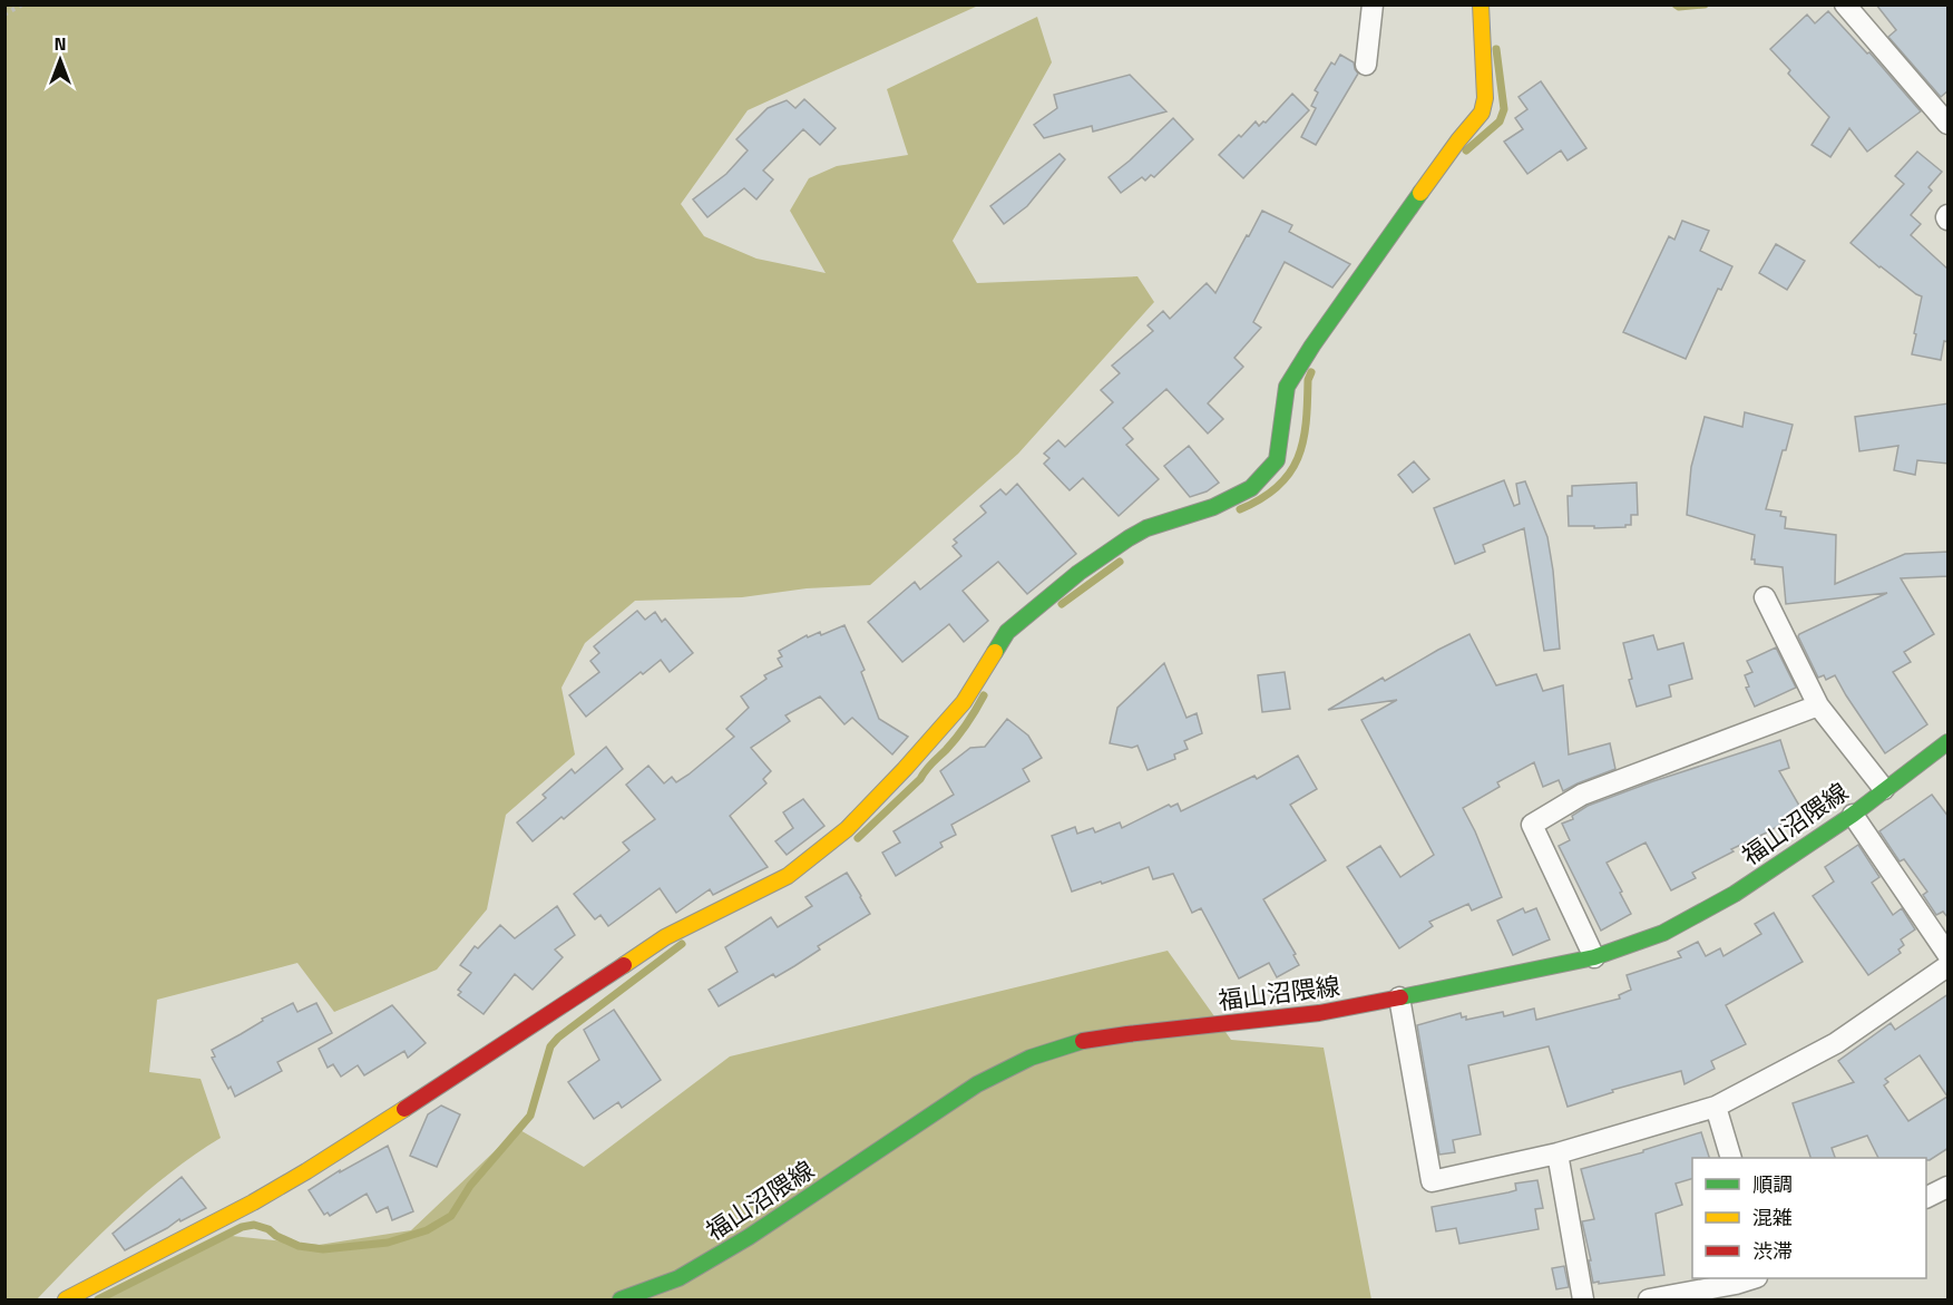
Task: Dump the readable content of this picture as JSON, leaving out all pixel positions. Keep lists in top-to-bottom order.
{
  "streets": {
    "street": ["福山沼隈線"]
  },
  "legend": ["順調", "混雑", "渋滞"],
  "north": "top"
}
